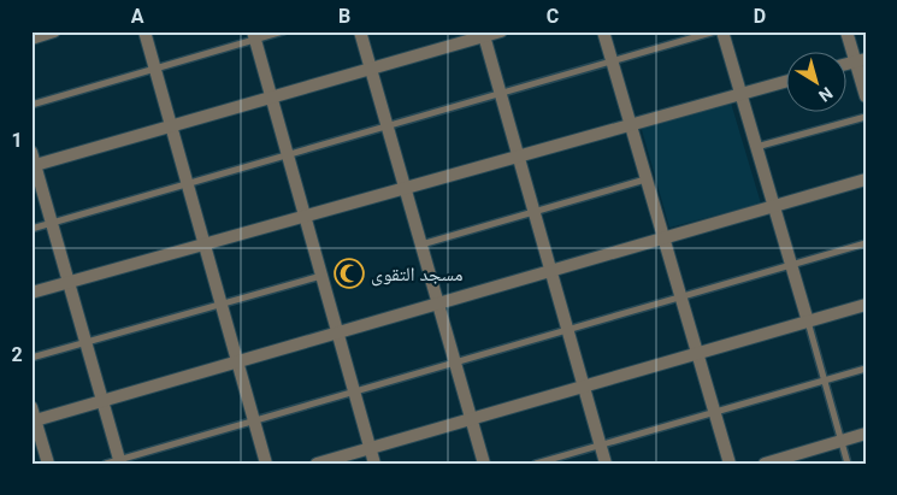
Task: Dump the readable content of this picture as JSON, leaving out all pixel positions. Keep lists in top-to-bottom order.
{
  "places": {
    "mosque": ["مسجد التقوى"]
  },
  "north": "bottom right",
  "grid": {
    "columns": [
      "A",
      "B",
      "C",
      "D"
    ],
    "rows": ["1", "2"]
  }
}
